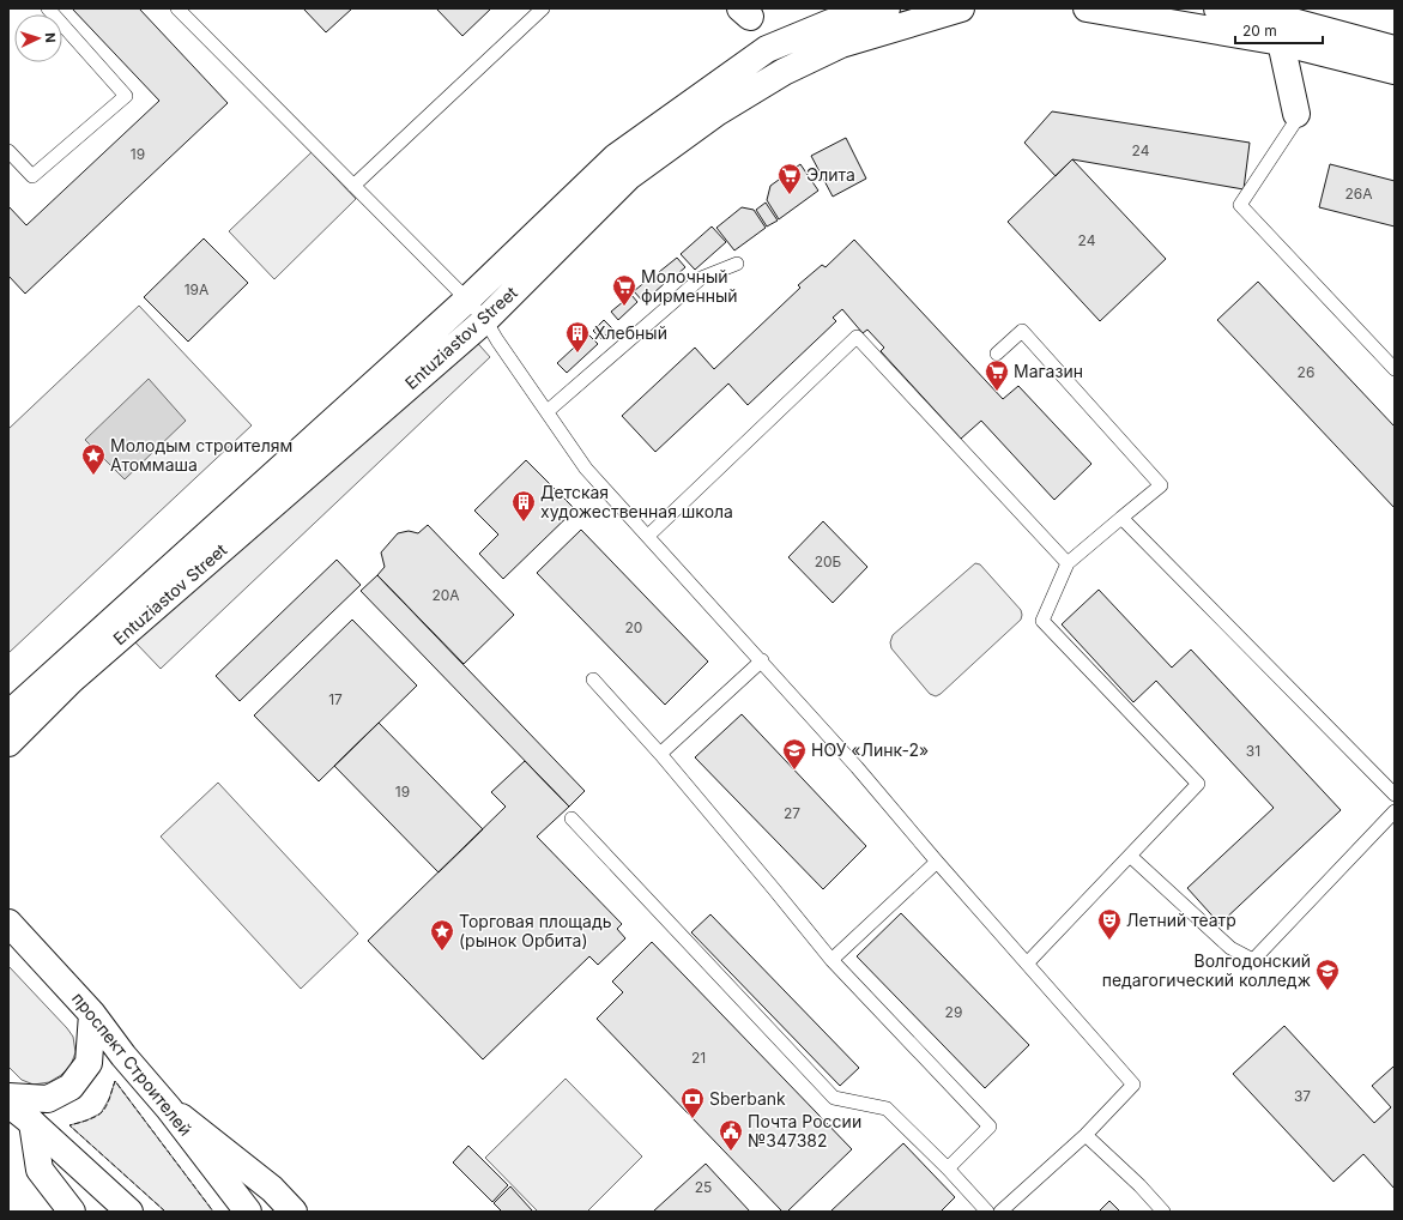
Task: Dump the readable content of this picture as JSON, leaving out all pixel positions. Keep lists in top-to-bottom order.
{
  "streets": {
    "street": ["Entuziastov Street", "проспект Строителей"]
  },
  "places": {
    "supermarket": ["Элита", "Молочный фирменный", "Магазин"],
    "building": ["Хлебный", "Детская художественная школа"],
    "place": ["Молодым строителям Атоммаша", "Торговая площадь (рынок Орбита)"],
    "school or university": ["НОУ «Линк-2»", "Волгодонский педагогический колледж"],
    "theatre": ["Летний театр"],
    "bank": ["Sberbank"],
    "public building": ["Почта России №347382"]
  },
  "house_numbers": [
    "24",
    "19",
    "26А",
    "24",
    "19А",
    "26",
    "20Б",
    "20А",
    "20",
    "17",
    "31",
    "19",
    "27",
    "29",
    "21",
    "37",
    "25"
  ],
  "scale_bar": "20 m",
  "north": "right"
}
